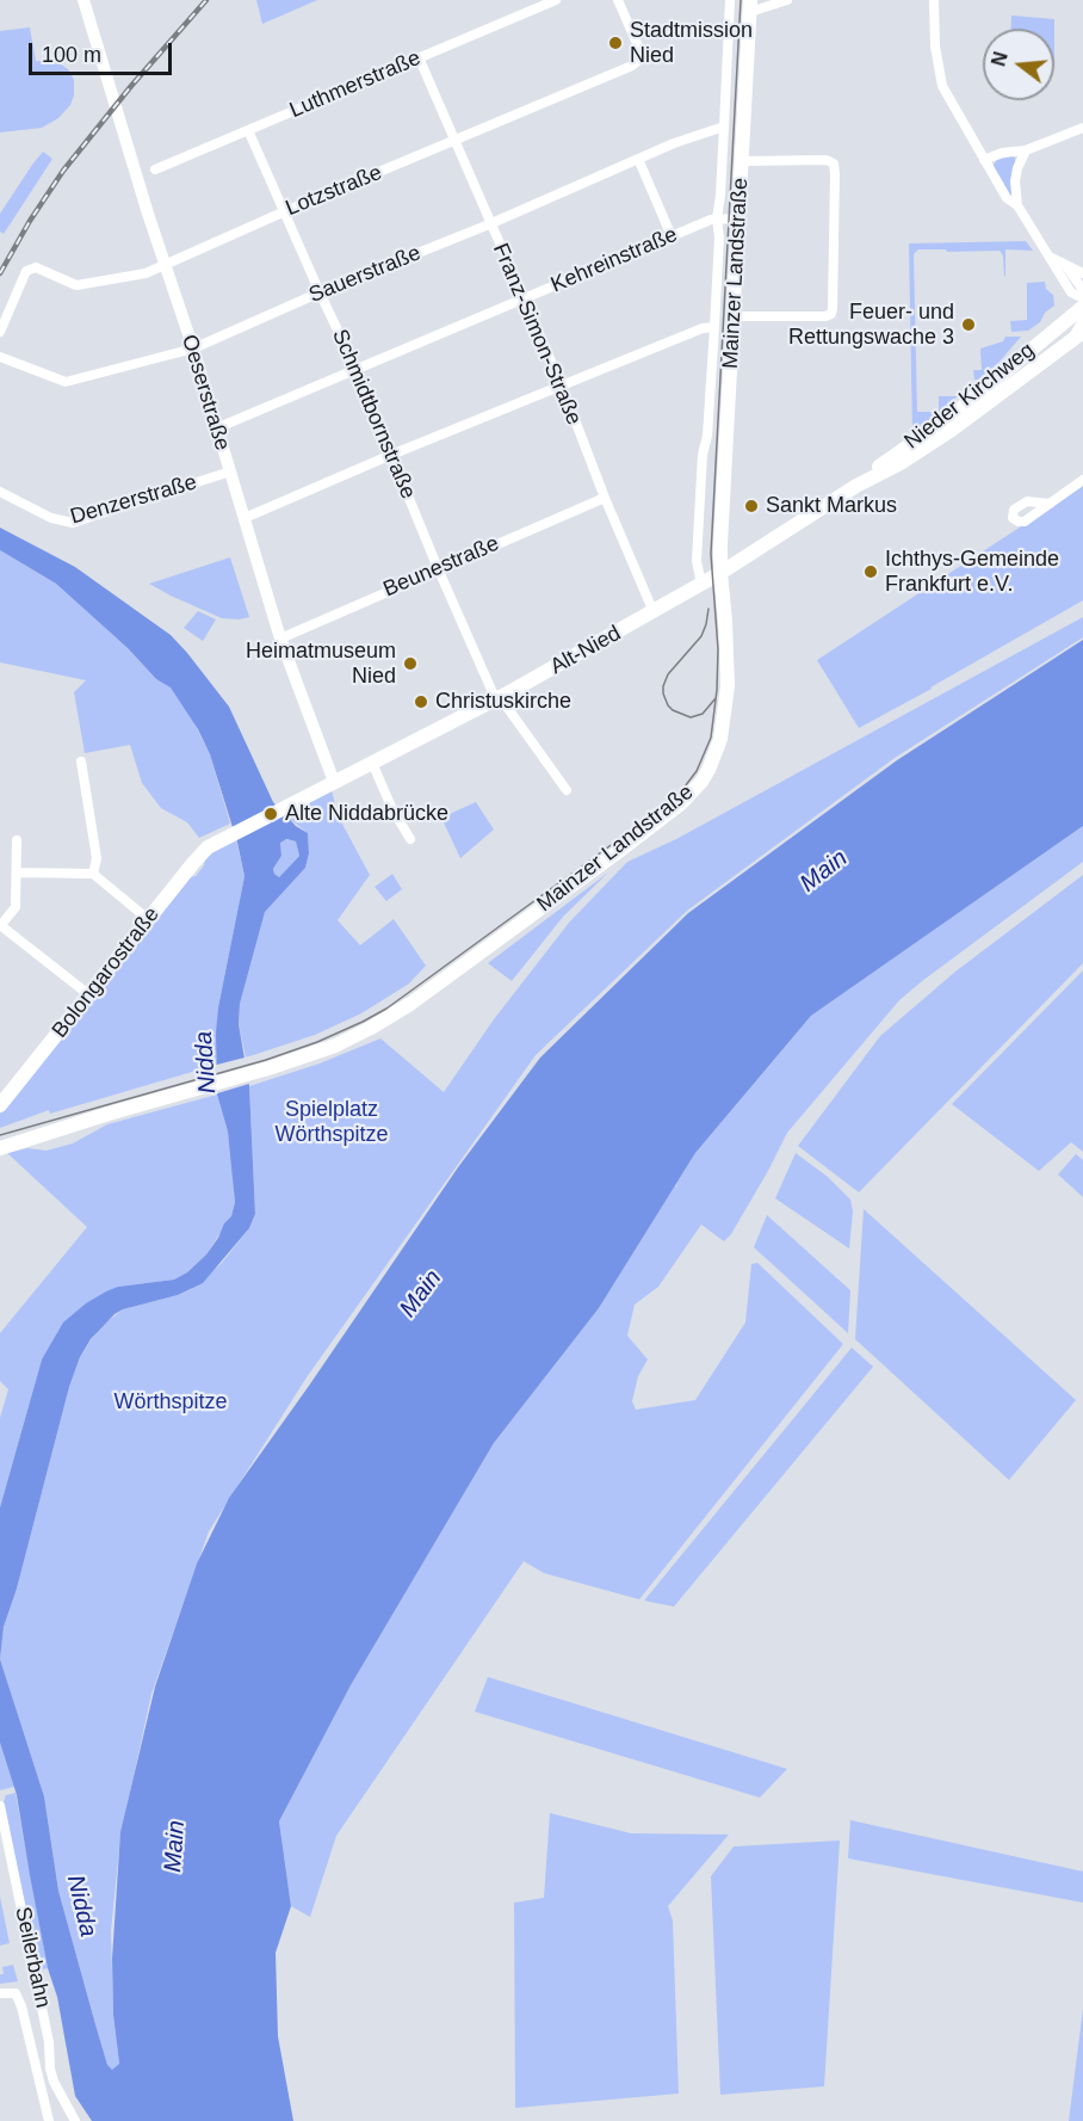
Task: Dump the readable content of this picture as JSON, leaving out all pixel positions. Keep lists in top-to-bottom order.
{
  "streets": {
    "main road": [
      "Mainzer Landstraße",
      "Nieder Kirchweg",
      "Alt-Nied",
      "Bolongarostraße"
    ],
    "street": [
      "Luthmerstraße",
      "Lotzstraße",
      "Kehreinstraße",
      "Sauerstraße",
      "Franz-Simon-Straße",
      "Oeserstraße",
      "Schmidtbornstraße",
      "Denzerstraße",
      "Beunestraße",
      "Seilerbahn"
    ]
  },
  "crossings": [
    ["Luthmerstraße", "Franz-Simon-Straße"],
    ["Luthmerstraße", "Schmidtbornstraße"],
    ["Lotzstraße", "Franz-Simon-Straße"],
    ["Lotzstraße", "Oeserstraße"],
    ["Lotzstraße", "Schmidtbornstraße"],
    ["Kehreinstraße", "Mainzer Landstraße"],
    ["Kehreinstraße", "Franz-Simon-Straße"],
    ["Kehreinstraße", "Oeserstraße"],
    ["Kehreinstraße", "Schmidtbornstraße"],
    ["Mainzer Landstraße", "Sauerstraße"],
    ["Mainzer Landstraße", "Nieder Kirchweg"],
    ["Mainzer Landstraße", "Alt-Nied"],
    ["Sauerstraße", "Franz-Simon-Straße"],
    ["Sauerstraße", "Oeserstraße"],
    ["Sauerstraße", "Schmidtbornstraße"],
    ["Franz-Simon-Straße", "Beunestraße"],
    ["Franz-Simon-Straße", "Alt-Nied"],
    ["Oeserstraße", "Denzerstraße"],
    ["Oeserstraße", "Beunestraße"],
    ["Oeserstraße", "Alt-Nied"],
    ["Oeserstraße", "Bolongarostraße"],
    ["Nieder Kirchweg", "Alt-Nied"],
    ["Schmidtbornstraße", "Beunestraße"],
    ["Schmidtbornstraße", "Alt-Nied"],
    ["Alt-Nied", "Bolongarostraße"]
  ],
  "water": ["Main", "Nidda"],
  "parks": ["Spielplatz Wörthspitze", "Wörthspitze"],
  "places": [
    "Stadtmission Nied",
    "Feuer- und Rettungswache 3",
    "Sankt Markus",
    "Ichthys-Gemeinde Frankfurt e.V.",
    "Heimatmuseum Nied",
    "Christuskirche",
    "Alte Niddabrücke"
  ],
  "scale_bar": "100 m",
  "north": "left"
}
